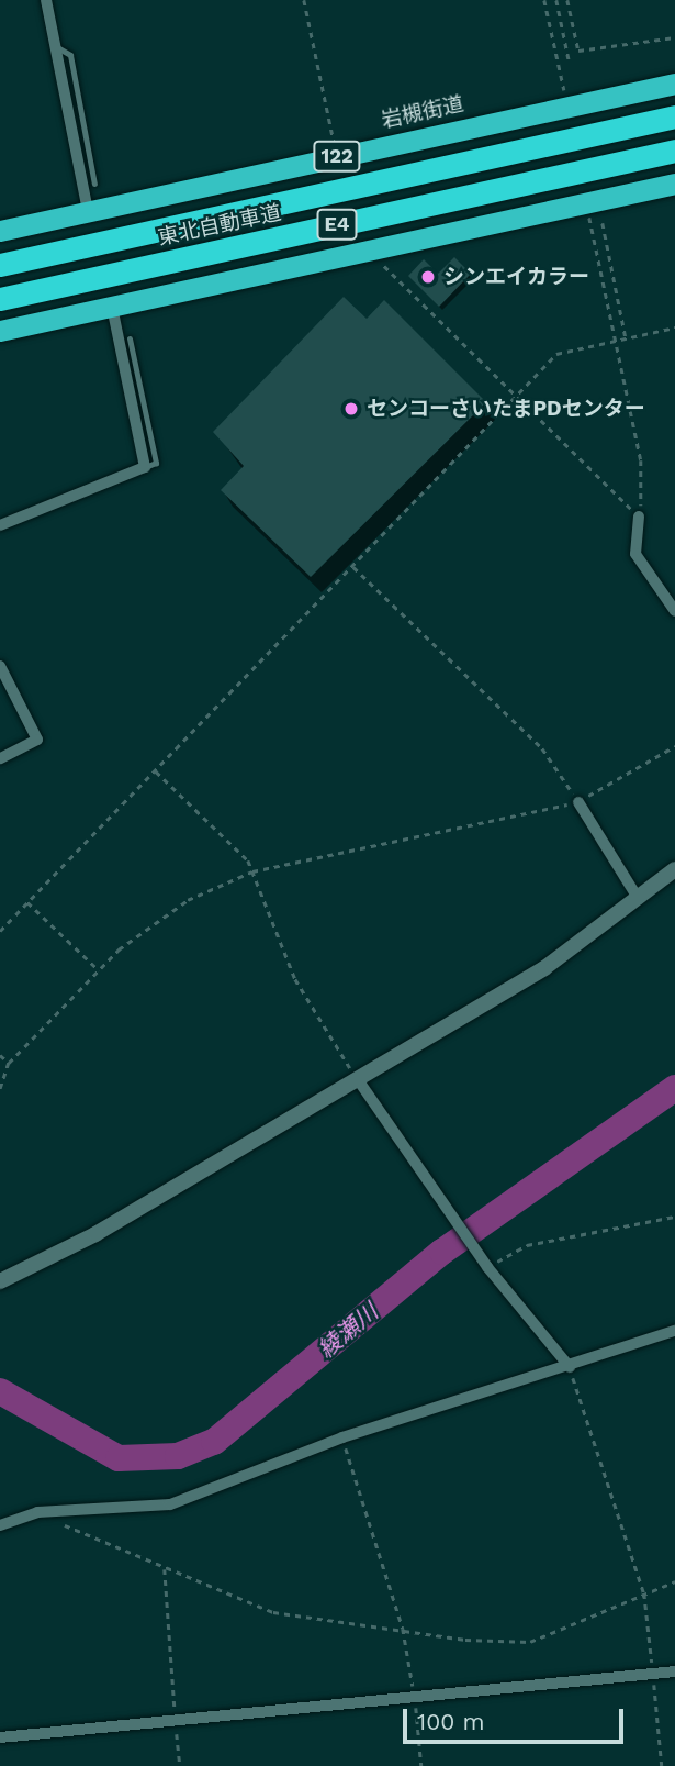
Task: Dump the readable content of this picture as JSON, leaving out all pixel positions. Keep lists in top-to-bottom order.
{
  "streets": {
    "highway": [
      "岩槻街道",
      "122",
      "E4",
      "東北自動車道"
    ]
  },
  "water": ["綾瀬川"],
  "places": ["シンエイカラー", "センコーさいたまPDセンター"],
  "scale_bar": "100 m"
}
